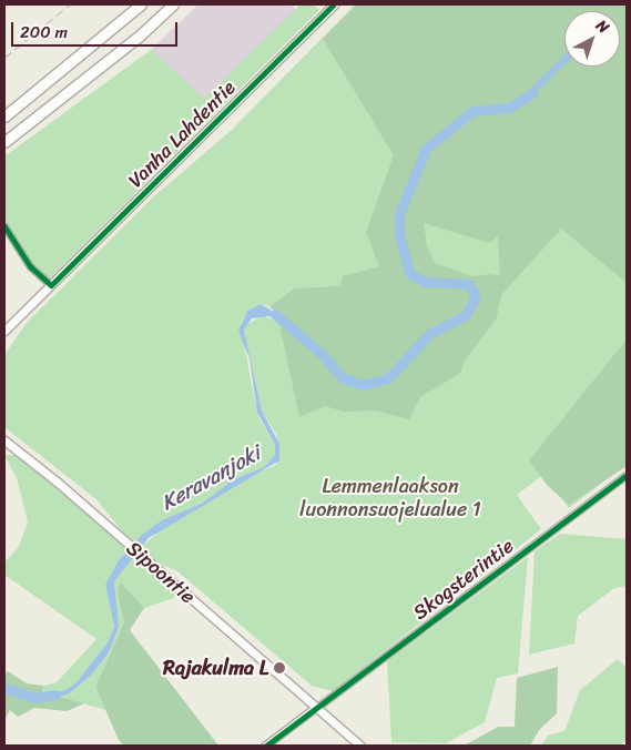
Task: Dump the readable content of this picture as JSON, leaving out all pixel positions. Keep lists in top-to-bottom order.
{
  "streets": {
    "main road": ["Vanha Lahdentie", "Sipoontie"],
    "street": ["Skogsterintie"]
  },
  "crossings": [
    ["Sipoontie", "Skogsterintie"]
  ],
  "water": ["Keravanjoki"],
  "parks": ["Lemmenlaakson luonnonsuojelualue 1"],
  "places": ["Rajakulma L"],
  "scale_bar": "200 m",
  "north": "top right"
}
